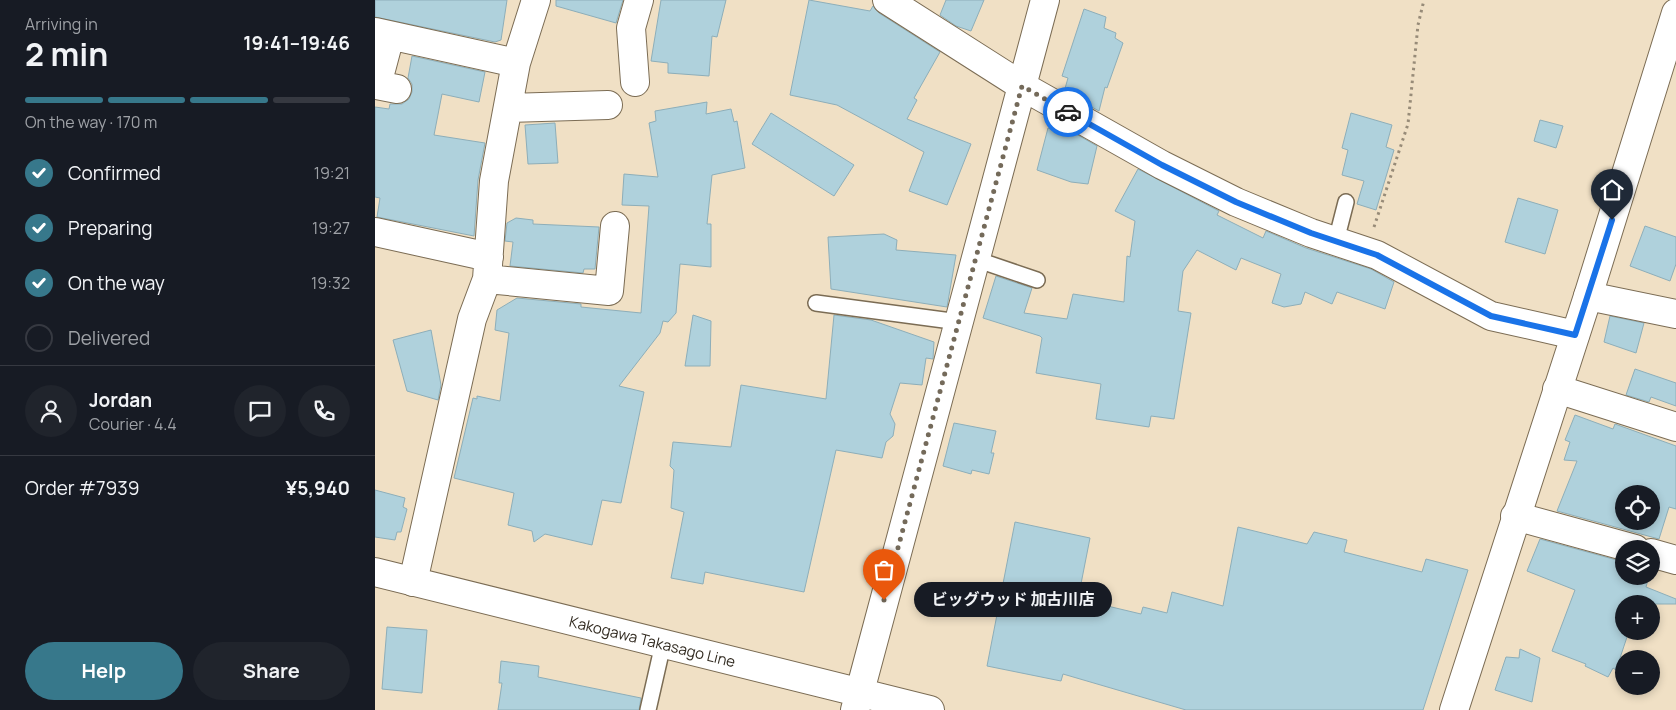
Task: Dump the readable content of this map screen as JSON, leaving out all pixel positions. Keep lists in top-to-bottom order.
{
  "streets": {
    "street": ["Kakogawa Takasago Line"]
  },
  "places": ["ビッグウッド 加古川店"],
  "page": {
    "heading": ["2 min", "Arriving in", "19:41–19:46"],
    "panel": [
      "Jordan",
      "Courier · 4.4",
      "Order #7939",
      "¥5,940"
    ],
    "bar": "On the way · 170 m",
    "list": [
      ["Confirmed", "19:21"],
      ["Preparing", "19:27"],
      ["On the way", "19:32"],
      "Delivered"
    ],
    "map_buttons": ["+", "−"],
    "bubble": "ビッグウッド 加古川店",
    "buttons": ["Help", "Share"]
  }
}
